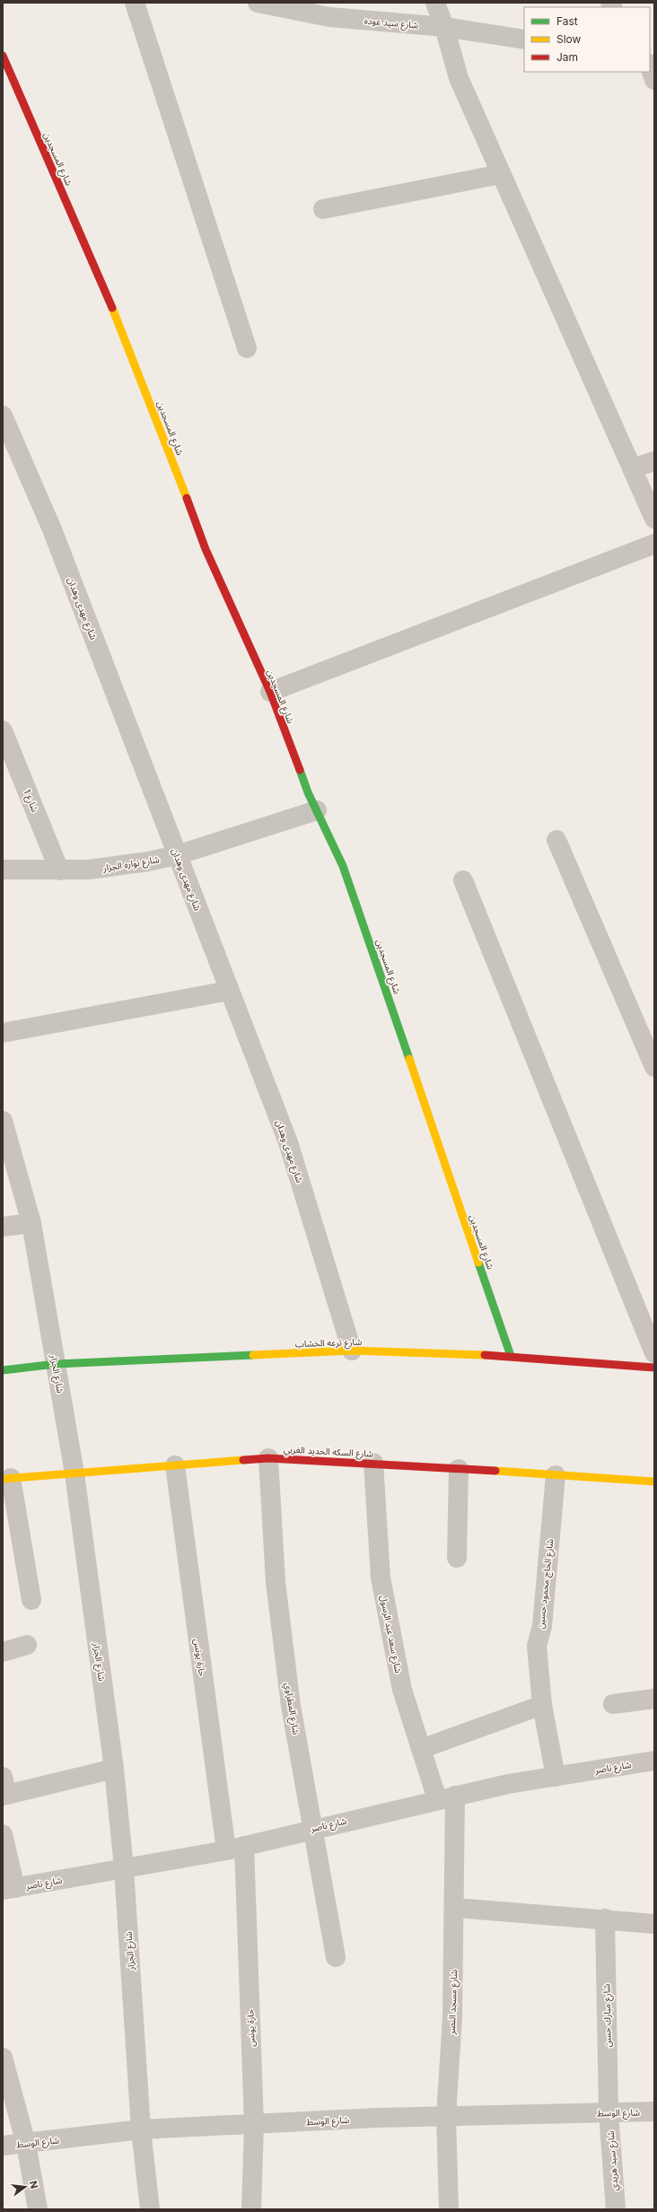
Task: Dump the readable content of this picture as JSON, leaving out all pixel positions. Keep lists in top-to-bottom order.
{
  "streets": {
    "street": [
      "شارع سيد عوده",
      "شارع المسجدين",
      "شارع مهدى وهدان",
      "شارع 1",
      "شارع نواره الجزار",
      "شارع ترعه الخشاب",
      "شارع الجزار",
      "شارع السكه الحديد الغربي",
      "شارع الحاج محمود حسين",
      "شارع سعد عبد الرسول",
      "حارة يونس",
      "شارع المطراوي",
      "شارع ناصر",
      "شارع مسجد النصر",
      "شارع مبارك حسن",
      "شارع الوسط",
      "شارع سيد هريدي"
    ]
  },
  "crossings": [
    ["شارع المسجدين", "شارع نواره الجزار"],
    ["شارع المسجدين", "شارع ترعه الخشاب"],
    ["شارع مهدى وهدان", "شارع نواره الجزار"],
    ["شارع مهدى وهدان", "شارع ترعه الخشاب"],
    ["شارع 1", "شارع نواره الجزار"],
    ["شارع ترعه الخشاب", "شارع الجزار"],
    ["شارع الجزار", "شارع السكه الحديد الغربي"],
    ["شارع الجزار", "شارع ناصر"],
    ["شارع الجزار", "شارع الوسط"],
    ["شارع السكه الحديد الغربي", "شارع الحاج محمود حسين"],
    ["شارع السكه الحديد الغربي", "شارع سعد عبد الرسول"],
    ["شارع السكه الحديد الغربي", "حارة يونس"],
    ["شارع السكه الحديد الغربي", "شارع المطراوي"],
    ["شارع الحاج محمود حسين", "شارع ناصر"],
    ["شارع سعد عبد الرسول", "شارع ناصر"],
    ["شارع سعد عبد الرسول", "شارع مسجد النصر"],
    ["حارة يونس", "شارع ناصر"],
    ["حارة يونس", "شارع الوسط"],
    ["شارع المطراوي", "شارع ناصر"],
    ["شارع ناصر", "شارع مسجد النصر"],
    ["شارع مسجد النصر", "شارع الوسط"],
    ["شارع مبارك حسن", "شارع الوسط"],
    ["شارع مبارك حسن", "شارع سيد هريدي"],
    ["شارع الوسط", "شارع سيد هريدي"]
  ],
  "legend": ["Fast", "Slow", "Jam"],
  "north": "right"
}
